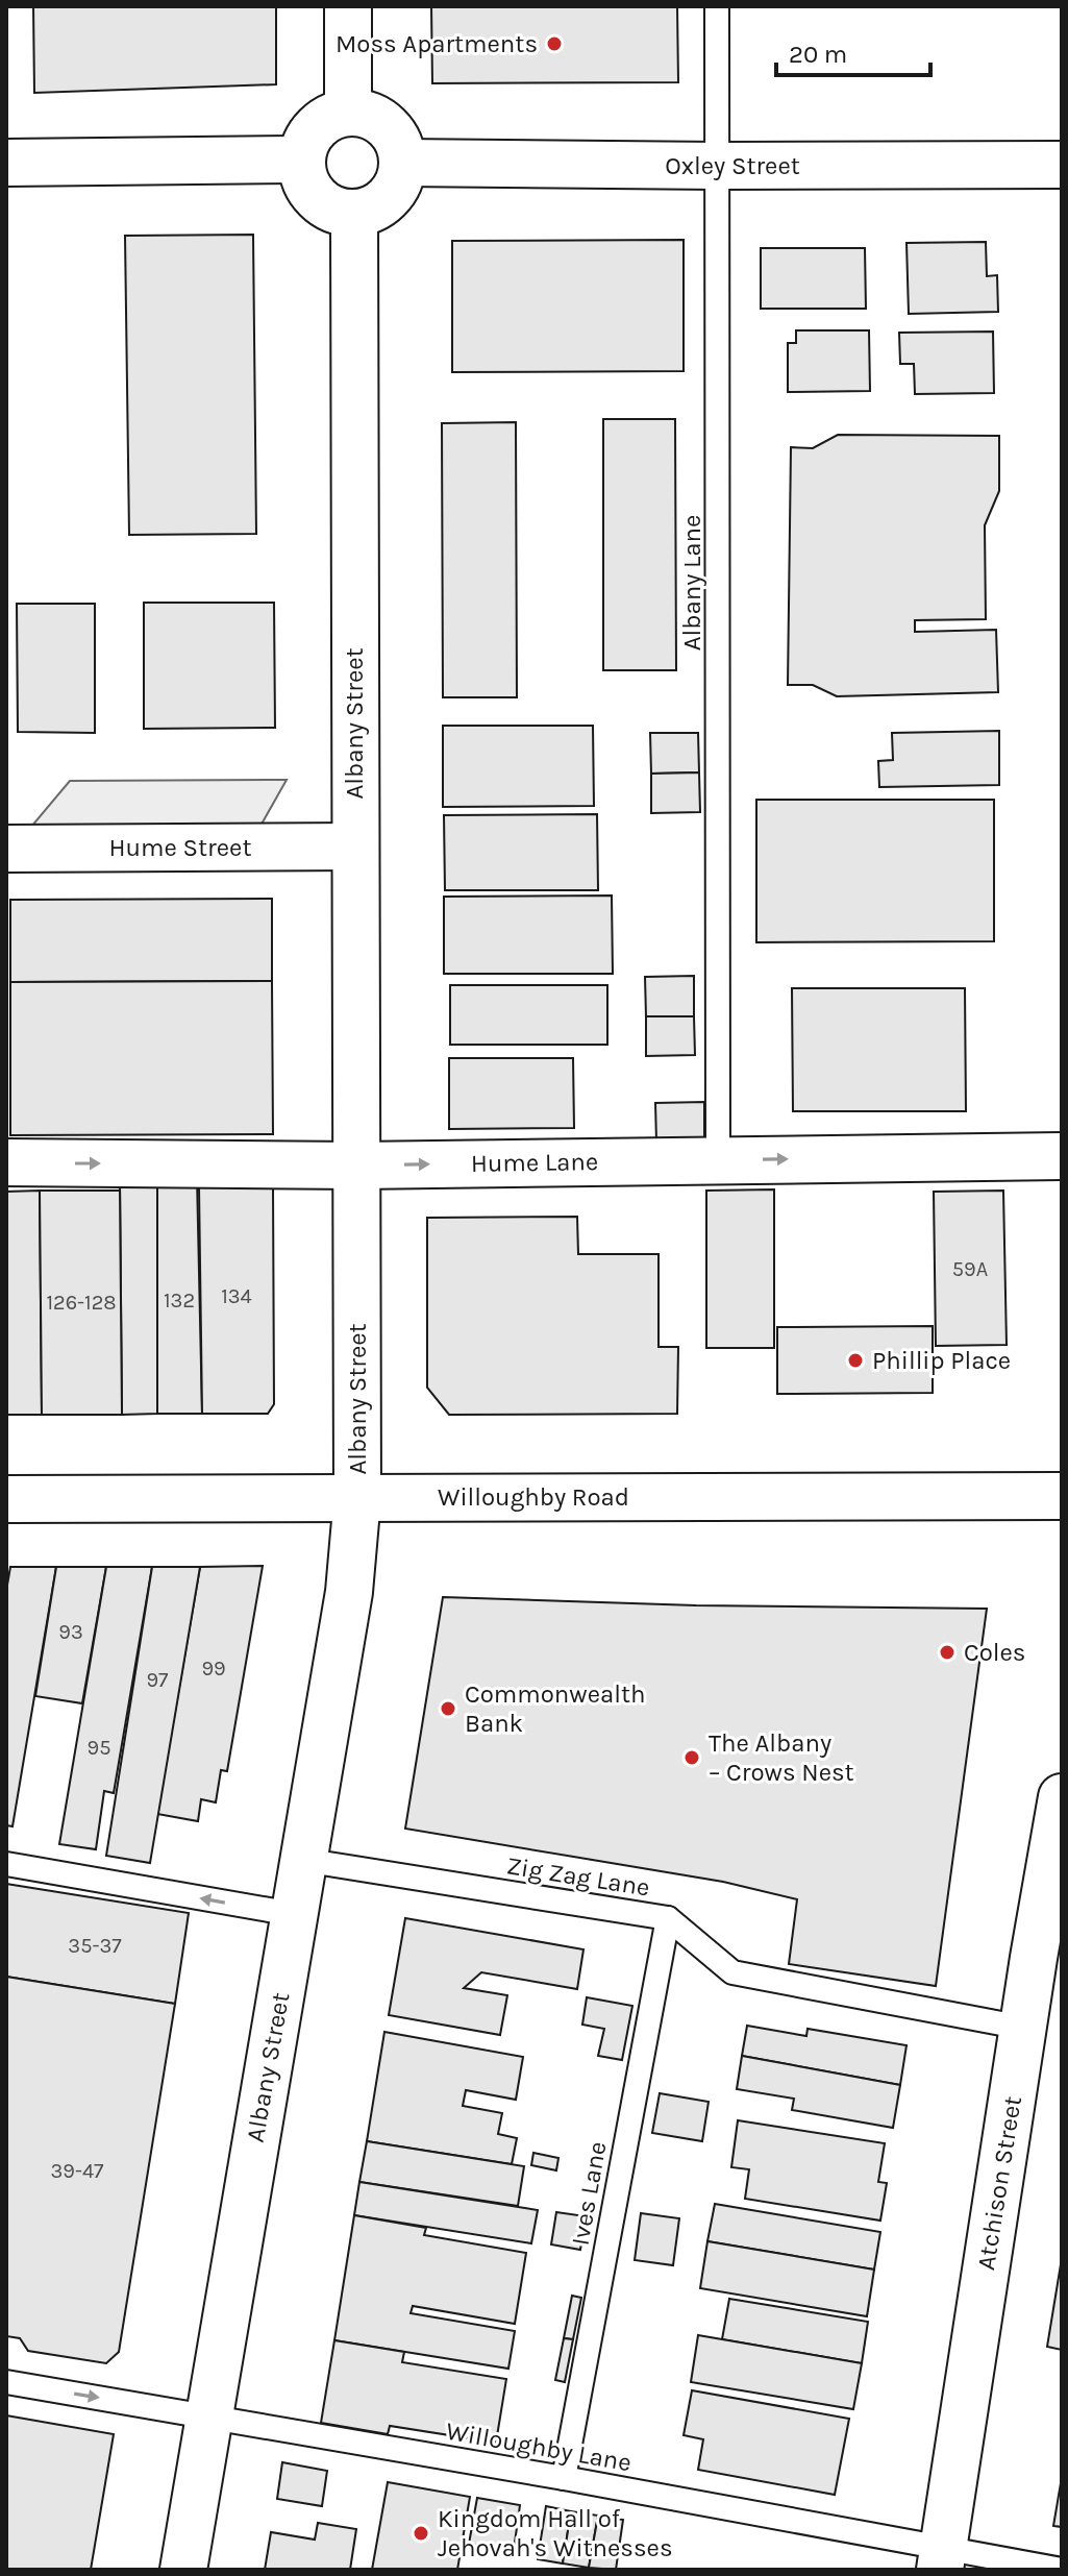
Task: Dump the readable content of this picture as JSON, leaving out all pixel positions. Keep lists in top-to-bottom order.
{
  "streets": {
    "street": [
      "Oxley Street",
      "Albany Street",
      "Hume Street",
      "Hume Lane",
      "Willoughby Road",
      "Atchison Street"
    ],
    "lane": [
      "Albany Lane",
      "Zig Zag Lane",
      "Ives Lane",
      "Willoughby Lane"
    ]
  },
  "crossings": [
    ["Oxley Street", "Albany Lane"],
    ["Oxley Street", "Albany Street"],
    ["Albany Lane", "Hume Lane"],
    ["Albany Street", "Hume Street"],
    ["Albany Street", "Hume Lane"],
    ["Albany Street", "Willoughby Road"],
    ["Albany Street", "Zig Zag Lane"],
    ["Albany Street", "Willoughby Lane"],
    ["Zig Zag Lane", "Atchison Street"],
    ["Zig Zag Lane", "Ives Lane"],
    ["Atchison Street", "Willoughby Lane"],
    ["Ives Lane", "Willoughby Lane"]
  ],
  "one_way": ["Hume Lane"],
  "places": [
    "Moss Apartments",
    "Phillip Place",
    "Coles",
    "Commonwealth Bank",
    "The Albany – Crows Nest",
    "Kingdom Hall of Jehovah's Witnesses"
  ],
  "house_numbers": [
    "59A",
    "134",
    "132",
    "126-128",
    "93",
    "99",
    "97",
    "95",
    "35-37",
    "39-47"
  ],
  "scale_bar": "20 m"
}
